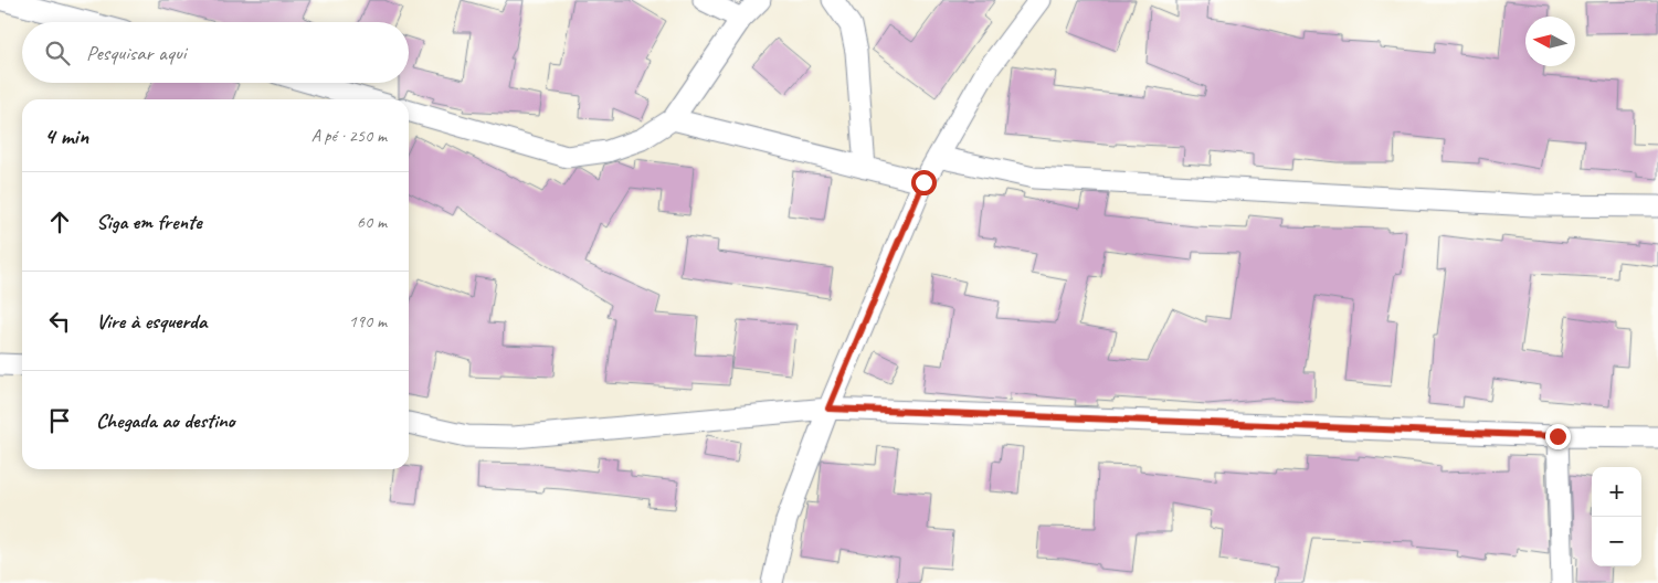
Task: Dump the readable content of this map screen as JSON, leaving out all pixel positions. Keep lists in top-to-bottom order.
{
  "north": "left",
  "page": {
    "search": "Pesquisar aqui",
    "heading": ["4 min", "A pé · 250 m"],
    "list": [
      ["Siga em frente", "60 m"],
      ["Vire à esquerda", "190 m"],
      "Chegada ao destino"
    ],
    "map_buttons": ["+", "−"]
  }
}
